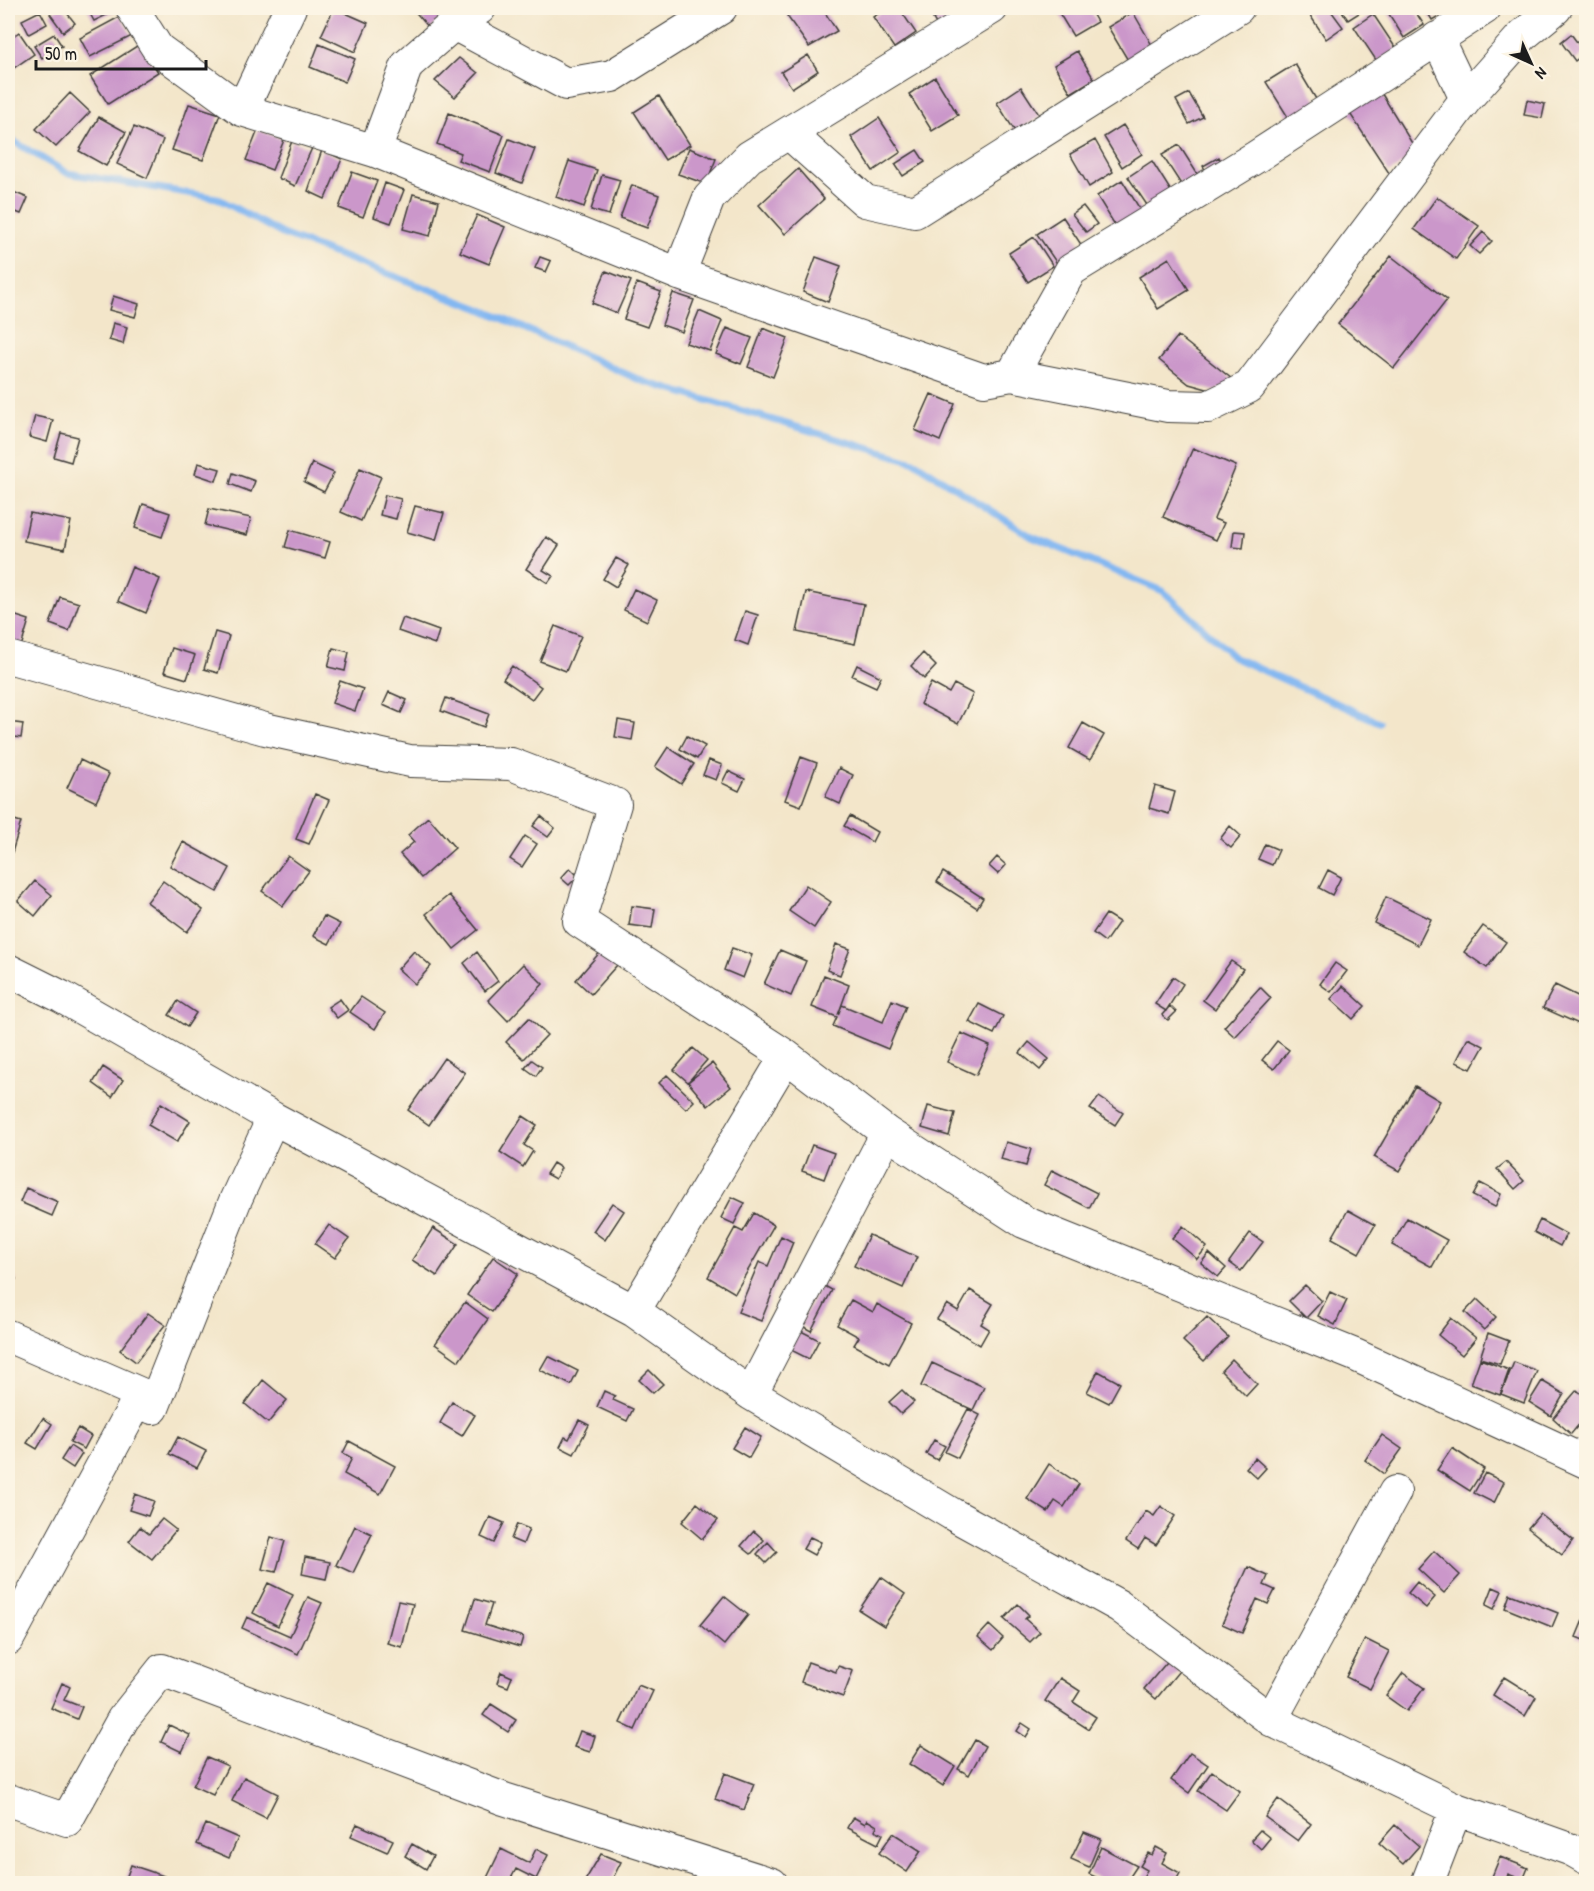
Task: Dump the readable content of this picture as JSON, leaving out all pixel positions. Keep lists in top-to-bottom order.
{
  "scale_bar": "50 m",
  "north": "bottom right"
}
